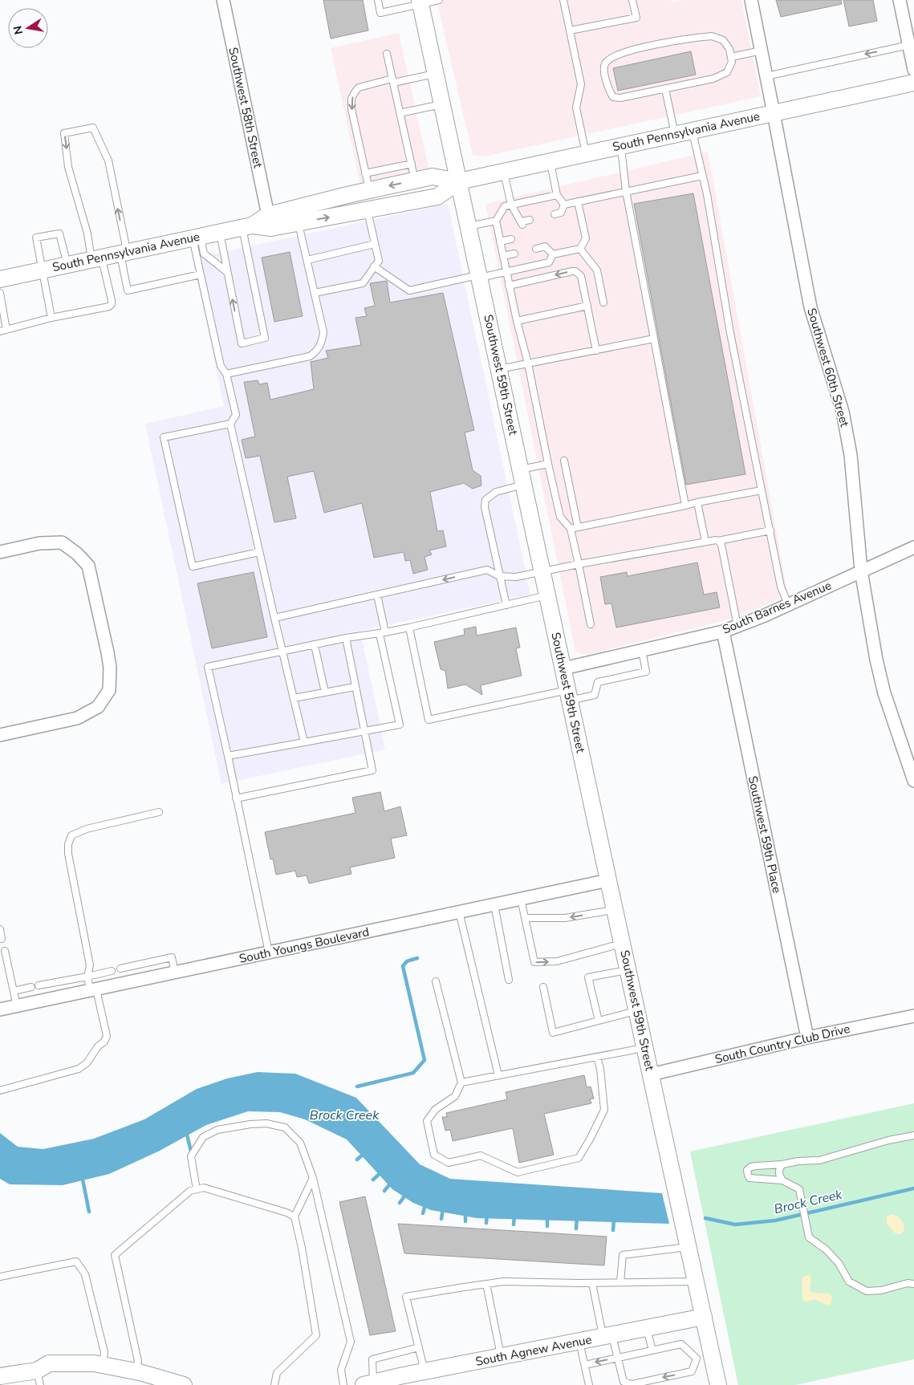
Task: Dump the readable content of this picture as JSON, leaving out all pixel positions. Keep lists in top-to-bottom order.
{
  "streets": {
    "main road": ["South Pennsylvania Avenue", "Southwest 59th Street", "South Agnew Avenue"],
    "street": [
      "Southwest 58th Street",
      "Southwest 60th Street",
      "South Barnes Avenue",
      "Southwest 59th Place",
      "South Youngs Boulevard",
      "South Country Club Drive"
    ]
  },
  "crossings": [
    ["Southwest 58th Street", "South Pennsylvania Avenue"],
    ["South Pennsylvania Avenue", "Southwest 60th Street"],
    ["South Pennsylvania Avenue", "Southwest 59th Street"],
    ["Southwest 60th Street", "South Barnes Avenue"],
    ["Southwest 59th Street", "South Barnes Avenue"],
    ["Southwest 59th Street", "South Youngs Boulevard"],
    ["Southwest 59th Street", "South Country Club Drive"],
    ["Southwest 59th Street", "South Agnew Avenue"],
    ["South Barnes Avenue", "Southwest 59th Place"],
    ["Southwest 59th Place", "South Country Club Drive"]
  ],
  "water": ["Brock Creek"],
  "north": "left"
}
